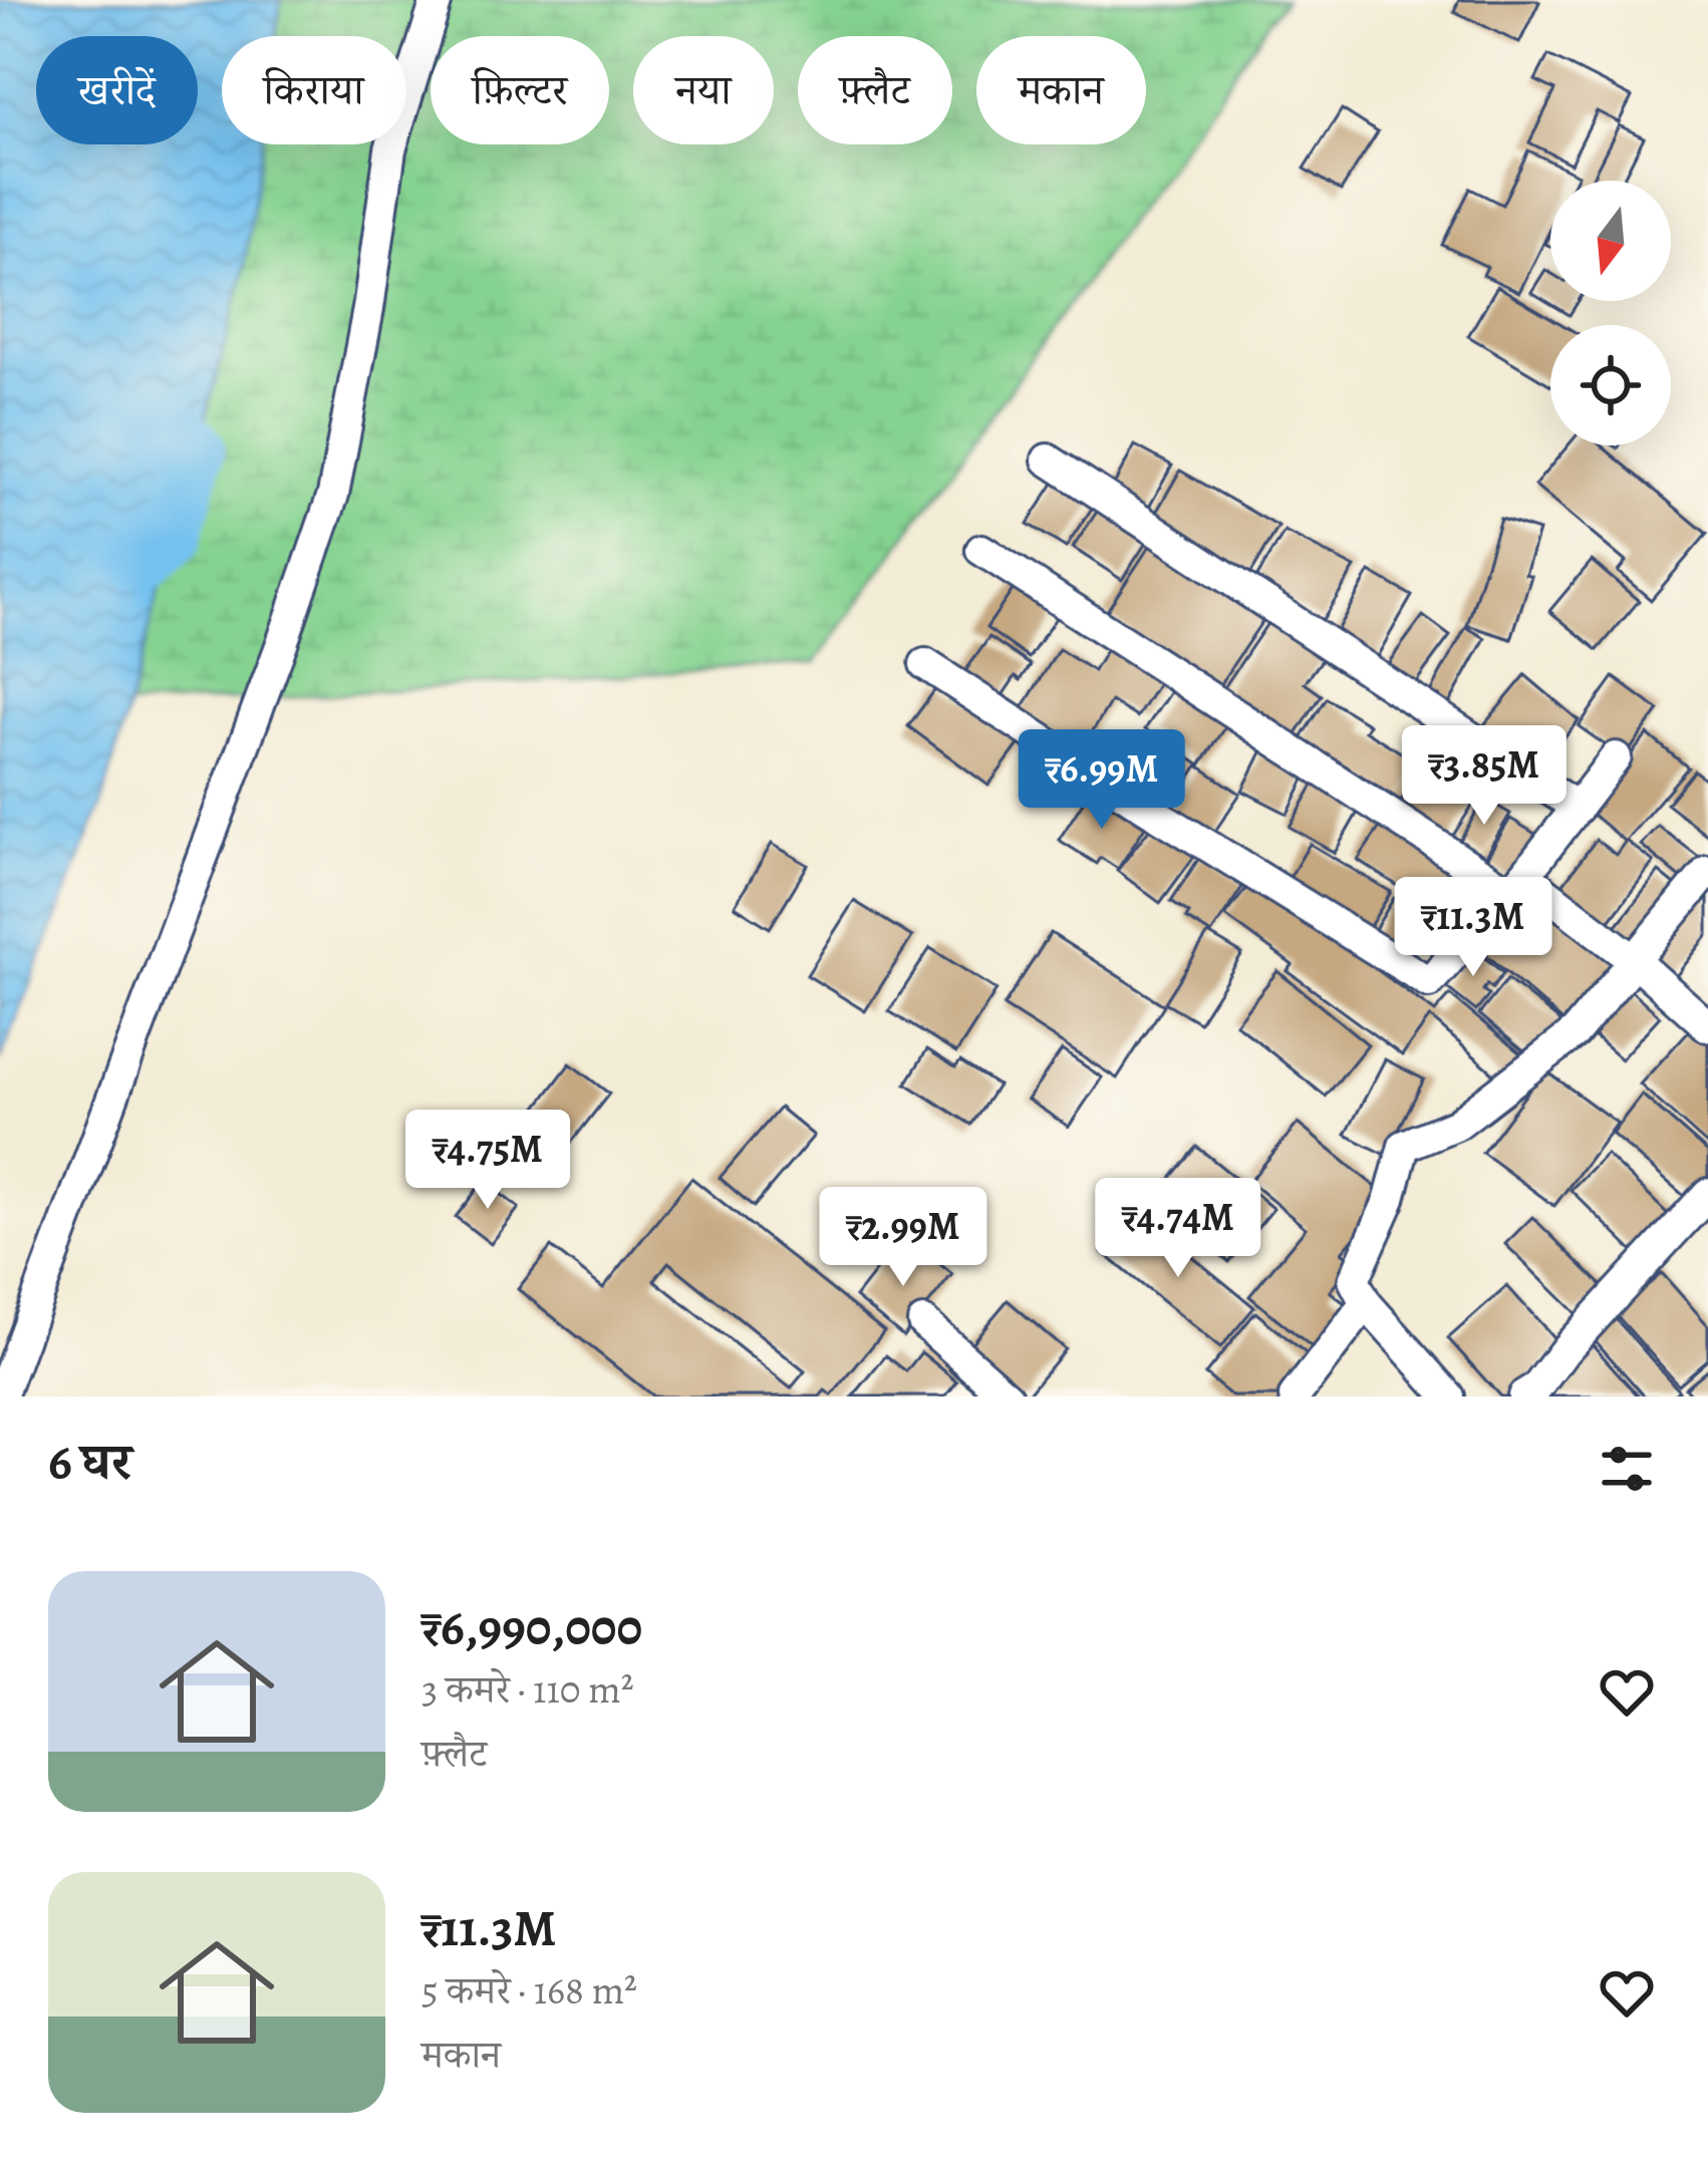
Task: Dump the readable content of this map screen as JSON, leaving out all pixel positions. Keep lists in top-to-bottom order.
{
  "north": "bottom",
  "page": {
    "chip": [
      "खरीदें",
      "किराया",
      "फ़िल्टर",
      "नया",
      "फ़्लैट",
      "मकान"
    ],
    "price": [
      "₹3.85M",
      "₹6.99M",
      "₹11.3M",
      "₹4.75M",
      "₹4.74M",
      "₹2.99M"
    ],
    "heading": "6 घर",
    "list": [
      {
        "name": "₹6,990,000",
        "note": "3 कमरे · 110 m² · फ़्लैट"
      },
      {
        "name": "₹11.3M",
        "note": "5 कमरे · 168 m² · मकान"
      }
    ]
  }
}
